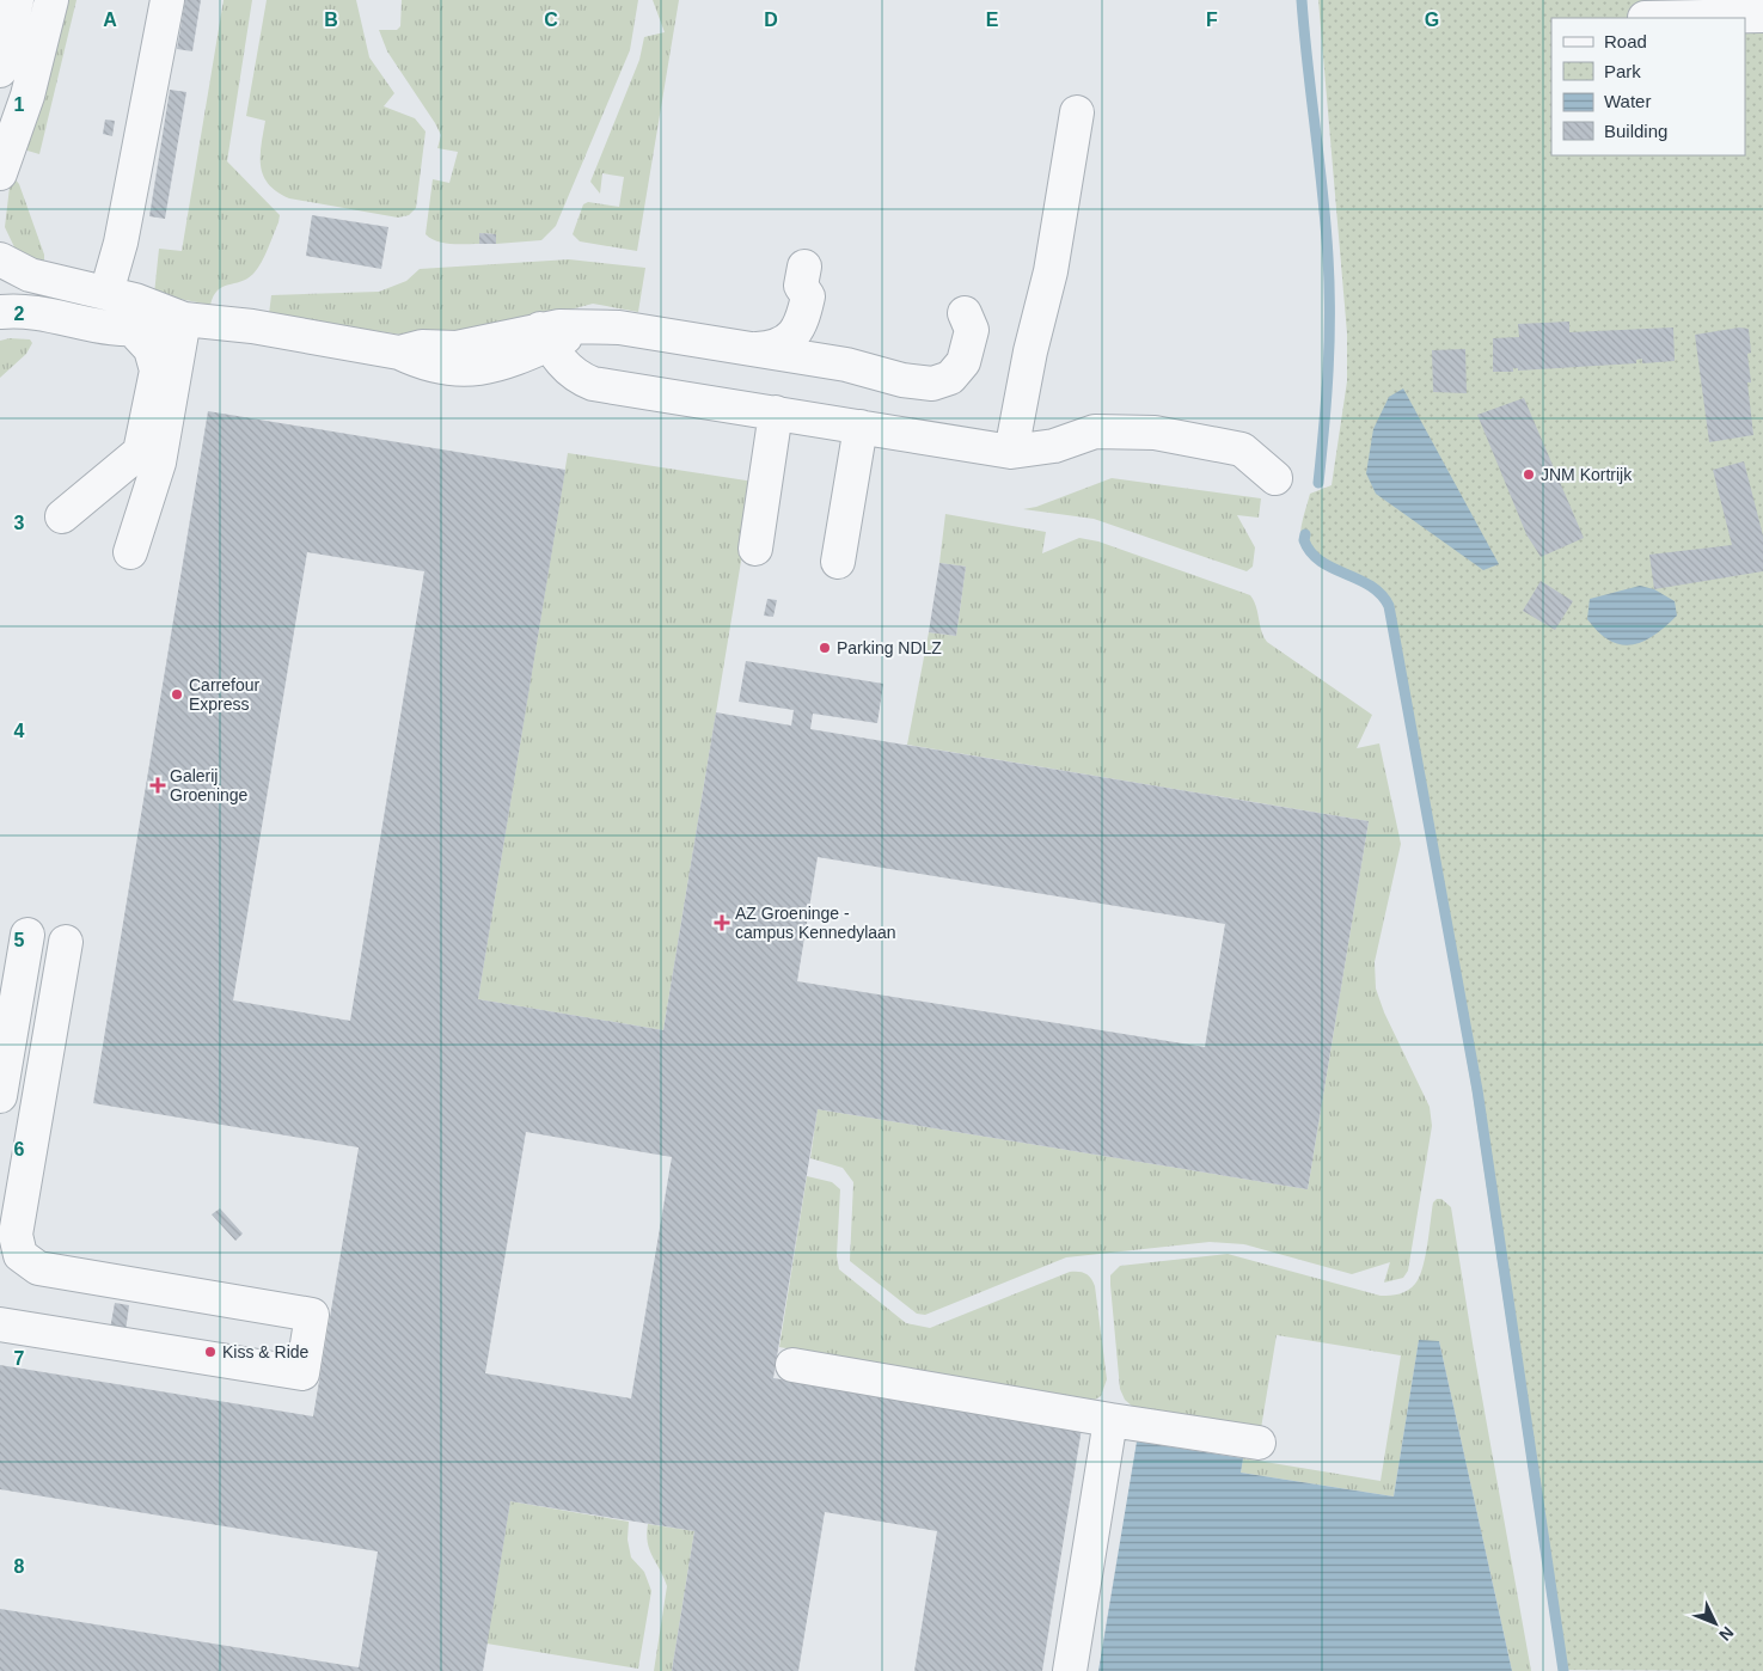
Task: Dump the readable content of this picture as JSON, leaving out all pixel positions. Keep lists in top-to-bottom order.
{
  "places": {
    "other": [
      "JNM Kortrijk",
      "Parking NDLZ",
      "Carrefour Express",
      "Kiss & Ride"
    ],
    "health": ["Galerij Groeninge", "AZ Groeninge - campus Kennedylaan"]
  },
  "legend": [
    "Road",
    "Park",
    "Water",
    "Building"
  ],
  "north": "bottom right",
  "grid": {
    "columns": [
      "A",
      "B",
      "C",
      "D",
      "E",
      "F",
      "G"
    ],
    "rows": [
      "1",
      "2",
      "3",
      "4",
      "5",
      "6",
      "7",
      "8"
    ]
  }
}
